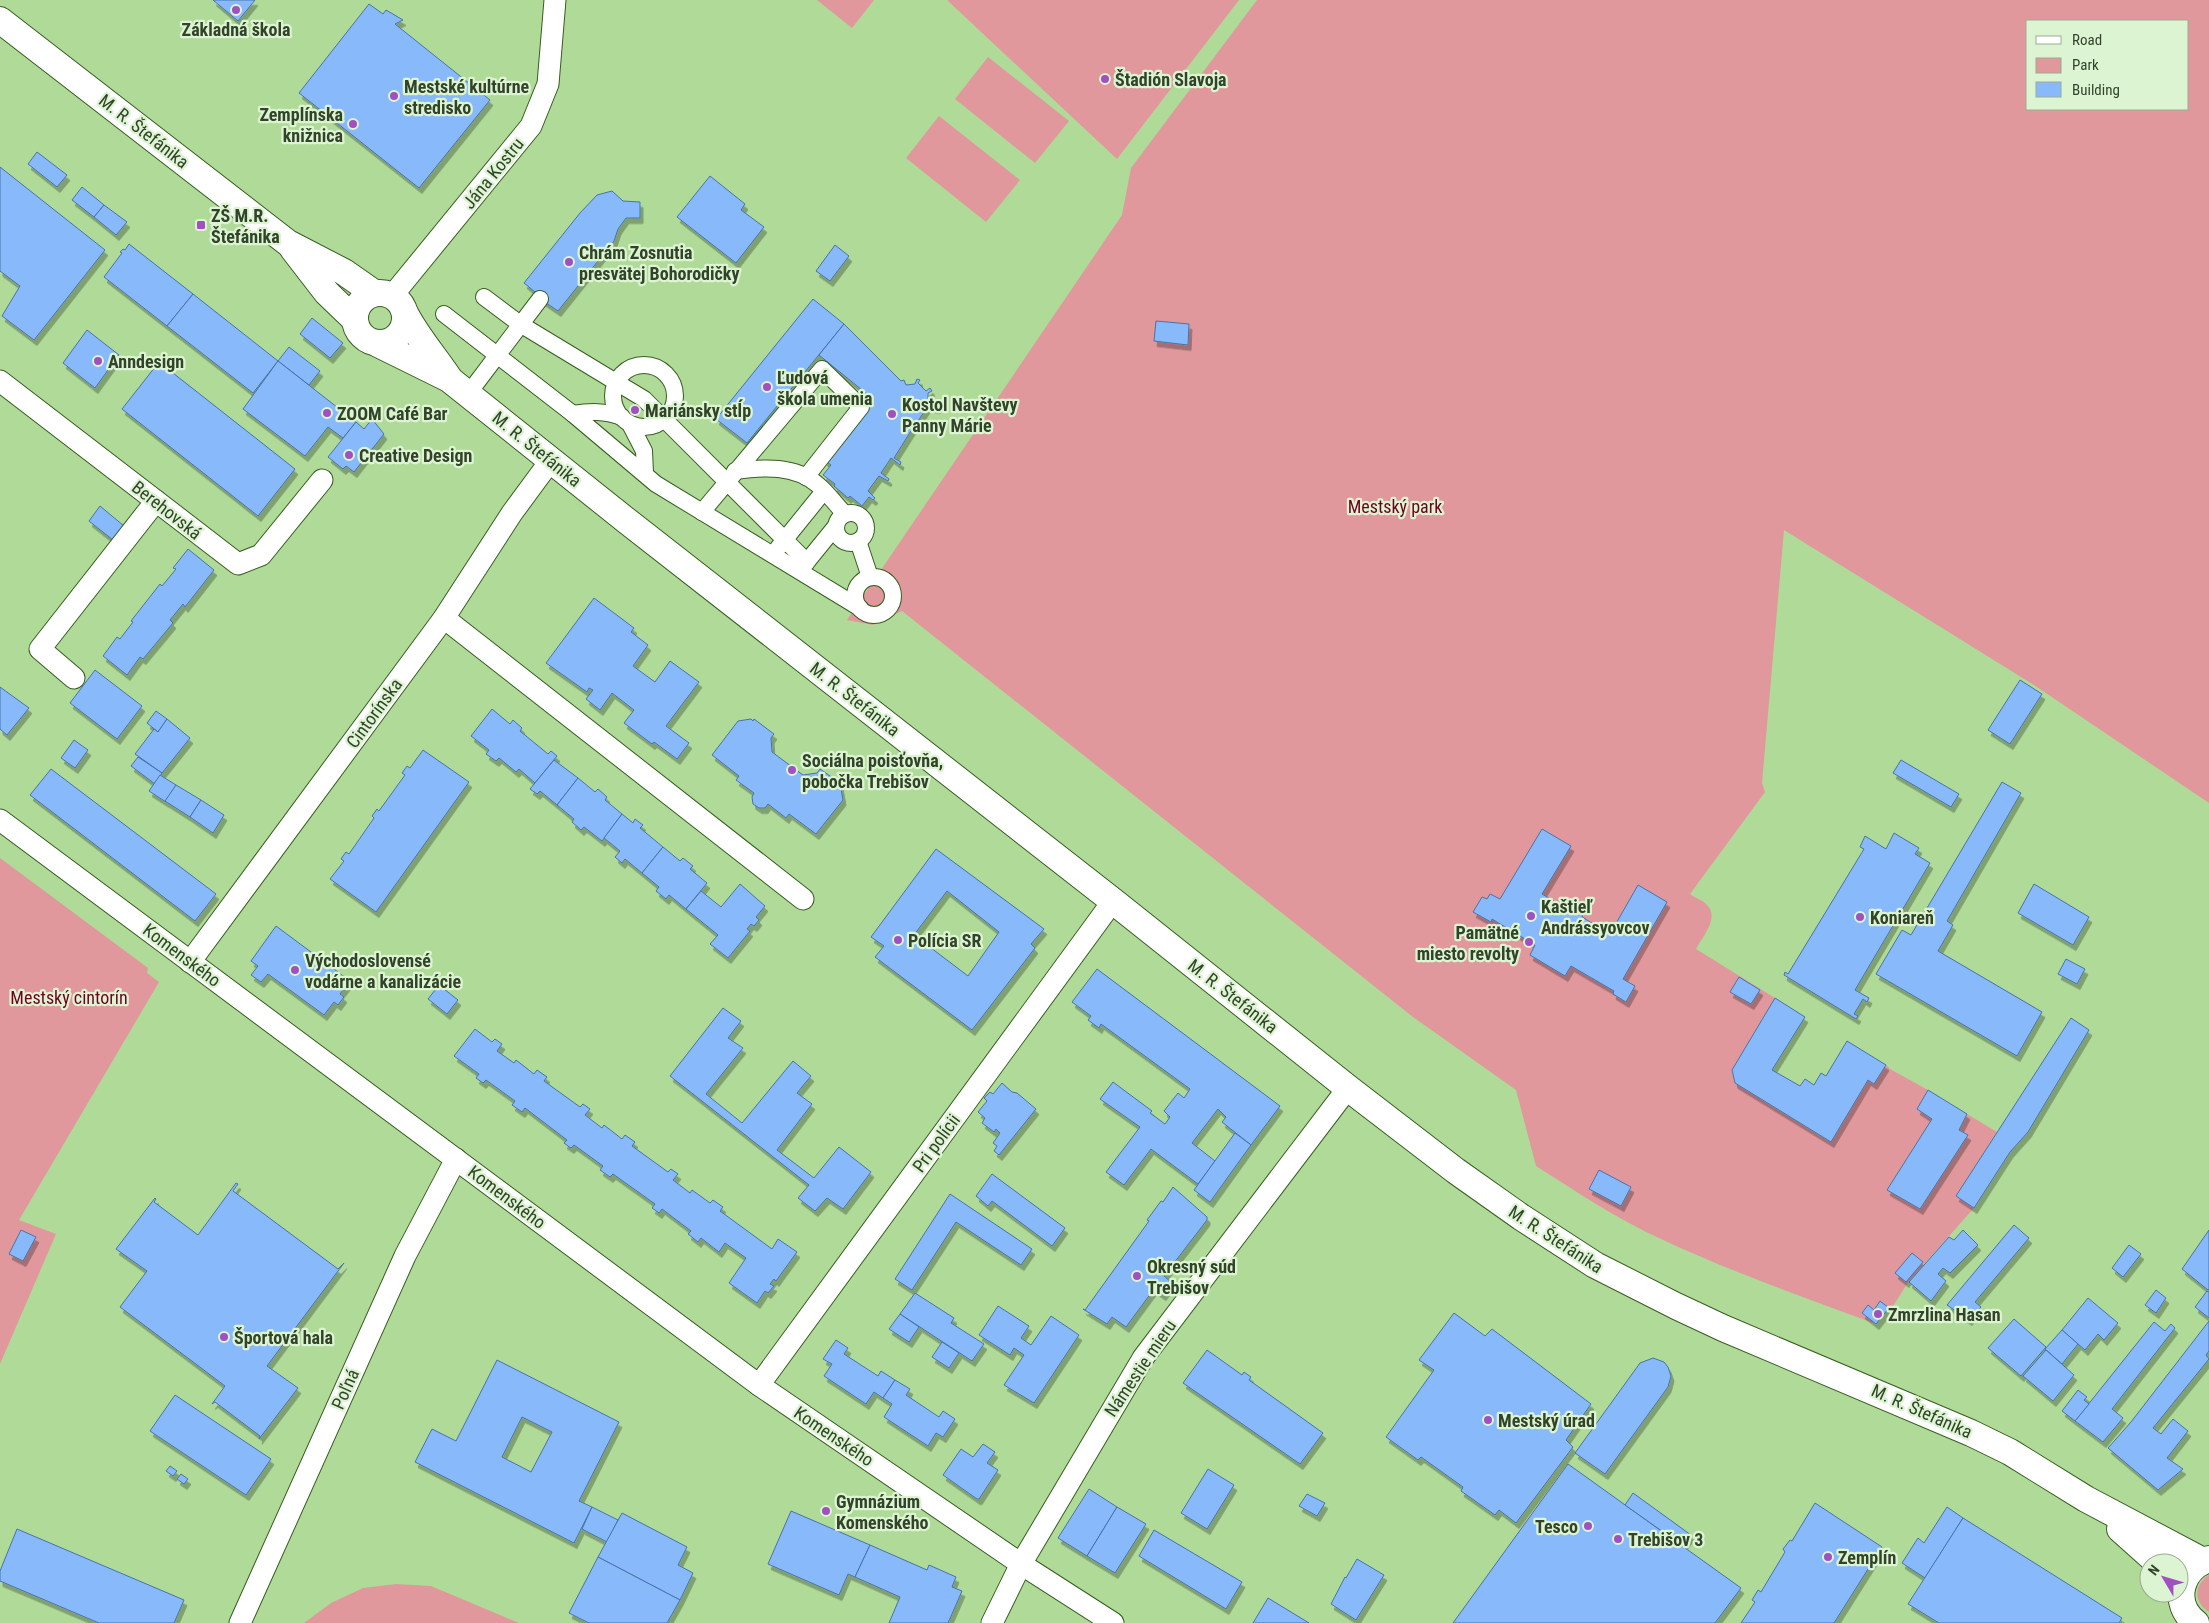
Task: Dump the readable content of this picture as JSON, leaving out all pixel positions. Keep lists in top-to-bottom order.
{
  "streets": {
    "street": [
      "M. R. Štefánika",
      "Jána Kostru",
      "Berehovská",
      "Cintorínska",
      "Komenského",
      "Pri polícii",
      "Námestie mieru",
      "Poľná"
    ]
  },
  "crossings": [
    ["M. R. Štefánika", "Jána Kostru"],
    ["M. R. Štefánika", "Cintorínska"],
    ["M. R. Štefánika", "Pri polícii"],
    ["M. R. Štefánika", "Námestie mieru"],
    ["Cintorínska", "Komenského"],
    ["Komenského", "Pri polícii"],
    ["Komenského", "Námestie mieru"],
    ["Komenského", "Poľná"]
  ],
  "parks": ["Mestský park", "Mestský cintorín"],
  "places": {
    "other": [
      "Základná škola",
      "Štadión Slavoja",
      "Mestské kultúrne stredisko",
      "Zemplínska knižnica",
      "Chrám Zosnutia presvätej Bohorodičky",
      "Anndesign",
      "Ľudová škola umenia",
      "Mariánsky stĺp",
      "ZOOM Café Bar",
      "Kostol Navštevy Panny Márie",
      "Creative Design",
      "Sociálna poisťovňa, pobočka Trebišov",
      "Kaštieľ Andrássyovcov",
      "Koniareň",
      "Polícia SR",
      "Pamätné miesto revolty",
      "Východoslovensé vodárne a kanalizácie",
      "Okresný súd Trebišov",
      "Zmrzlina Hasan",
      "Športová hala",
      "Mestský úrad",
      "Gymnázium Komenského",
      "Tesco",
      "Trebišov 3",
      "Zemplín"
    ],
    "transit": ["ZŠ M.R. Štefánika"]
  },
  "legend": ["Road", "Park", "Building"],
  "north": "top left"
}
